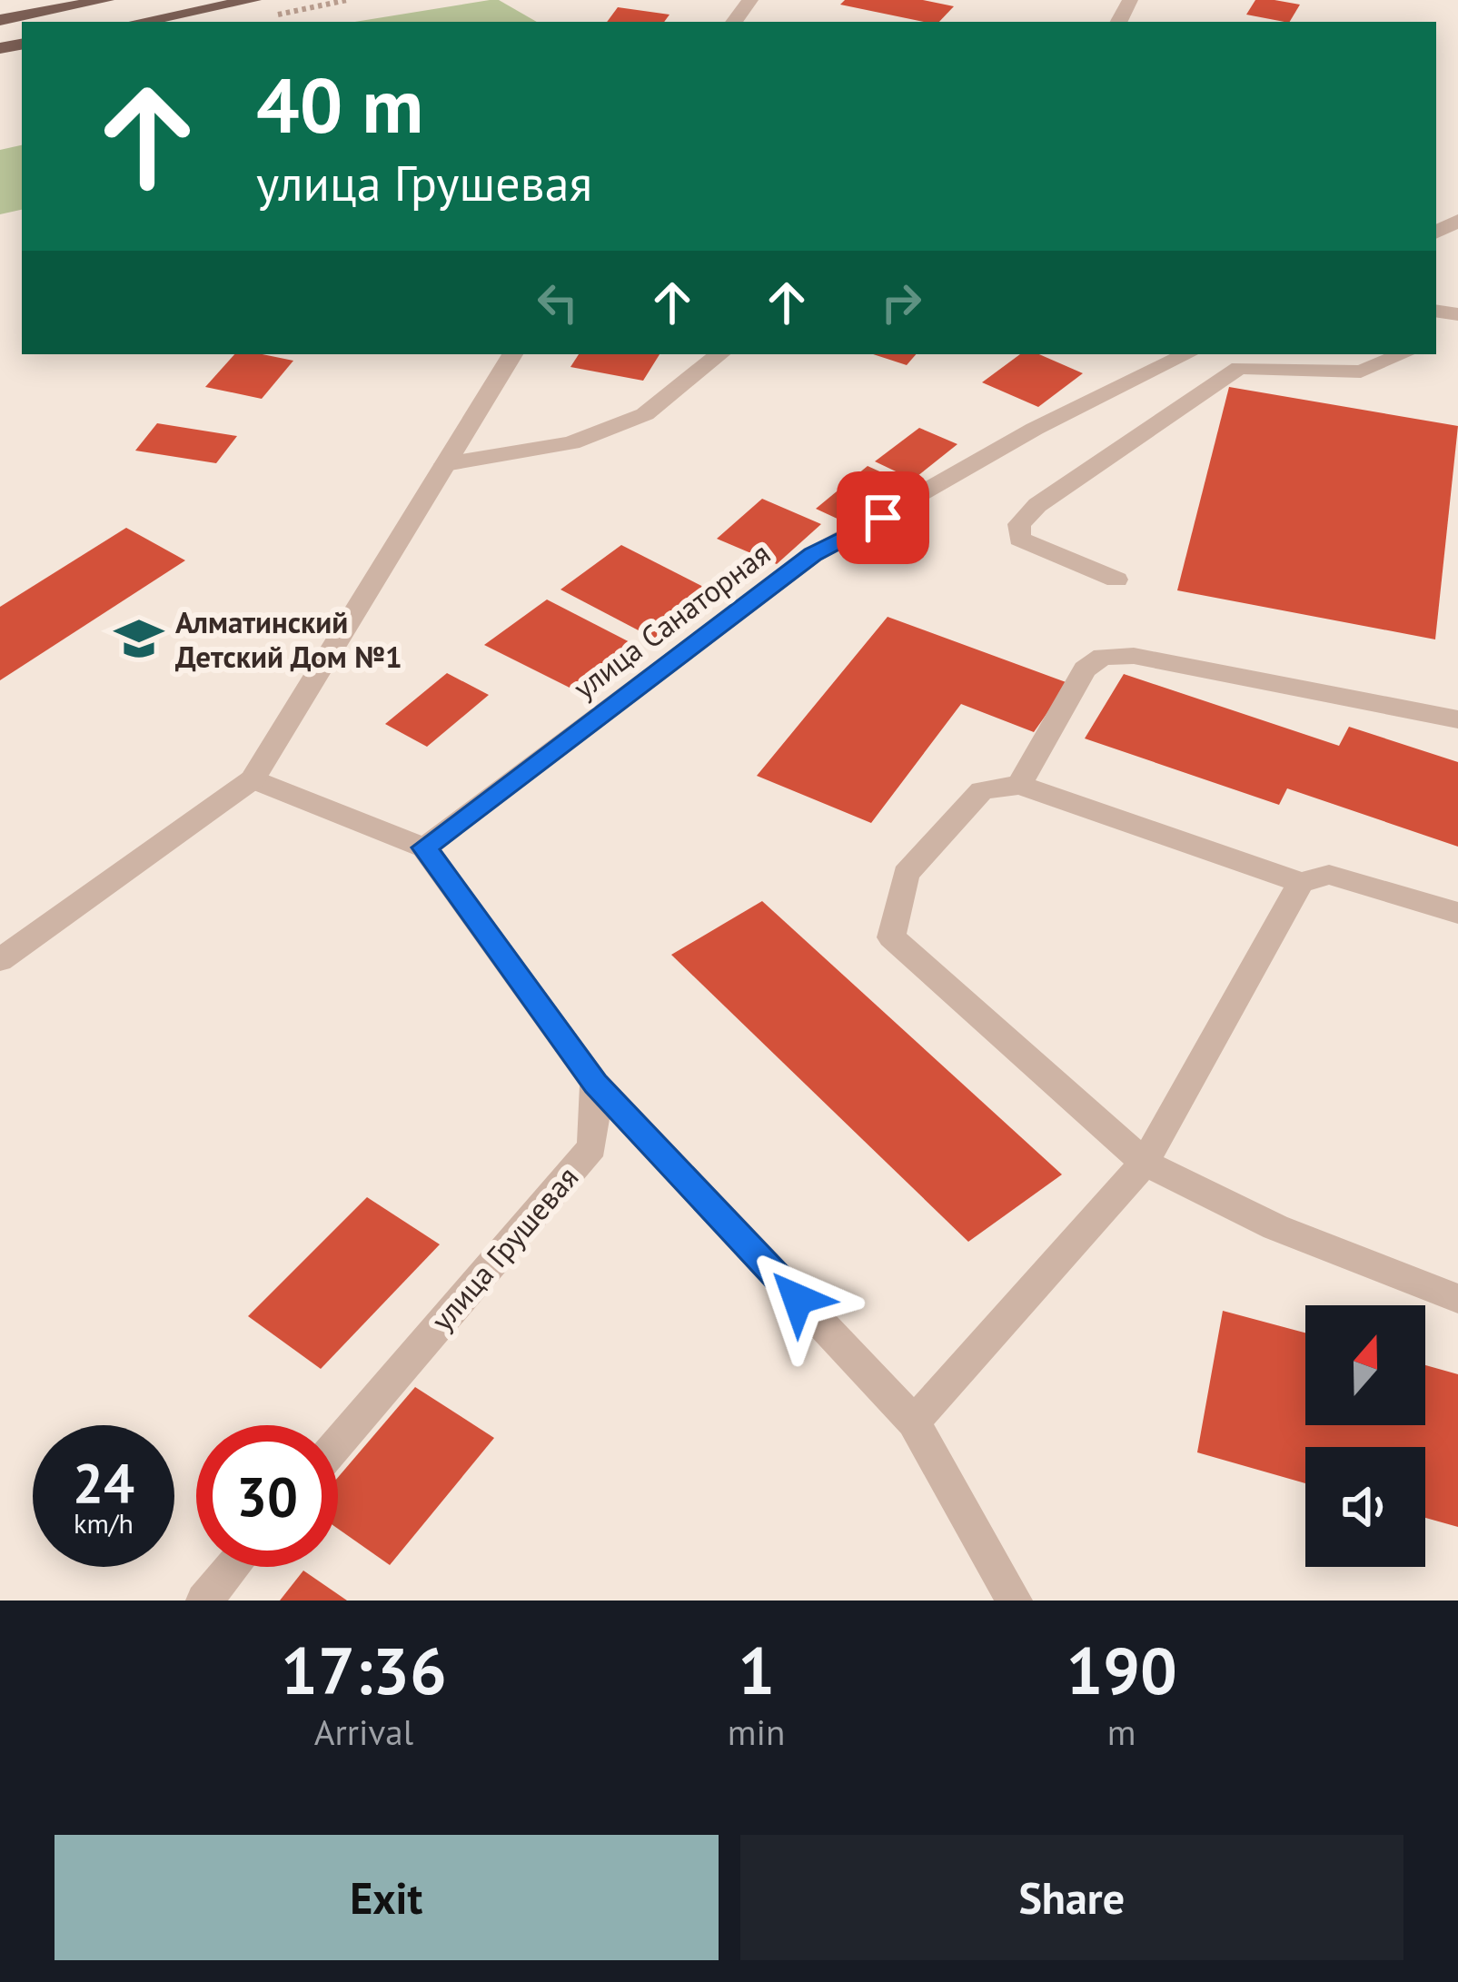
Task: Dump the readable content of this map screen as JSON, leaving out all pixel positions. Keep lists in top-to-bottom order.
{
  "streets": {
    "street": ["улица Санаторная", "улица Грушевая"]
  },
  "places": {
    "school or university": ["Алматинский Детский Дом №1"]
  },
  "north": "top",
  "page": {
    "turn": ["40 m", "улица Грушевая"],
    "speed": "24 km/h",
    "limit": "30",
    "eta": [
      "17:36",
      "Arrival",
      "1",
      "min",
      "190",
      "m"
    ],
    "buttons": ["Exit", "Share"]
  }
}
